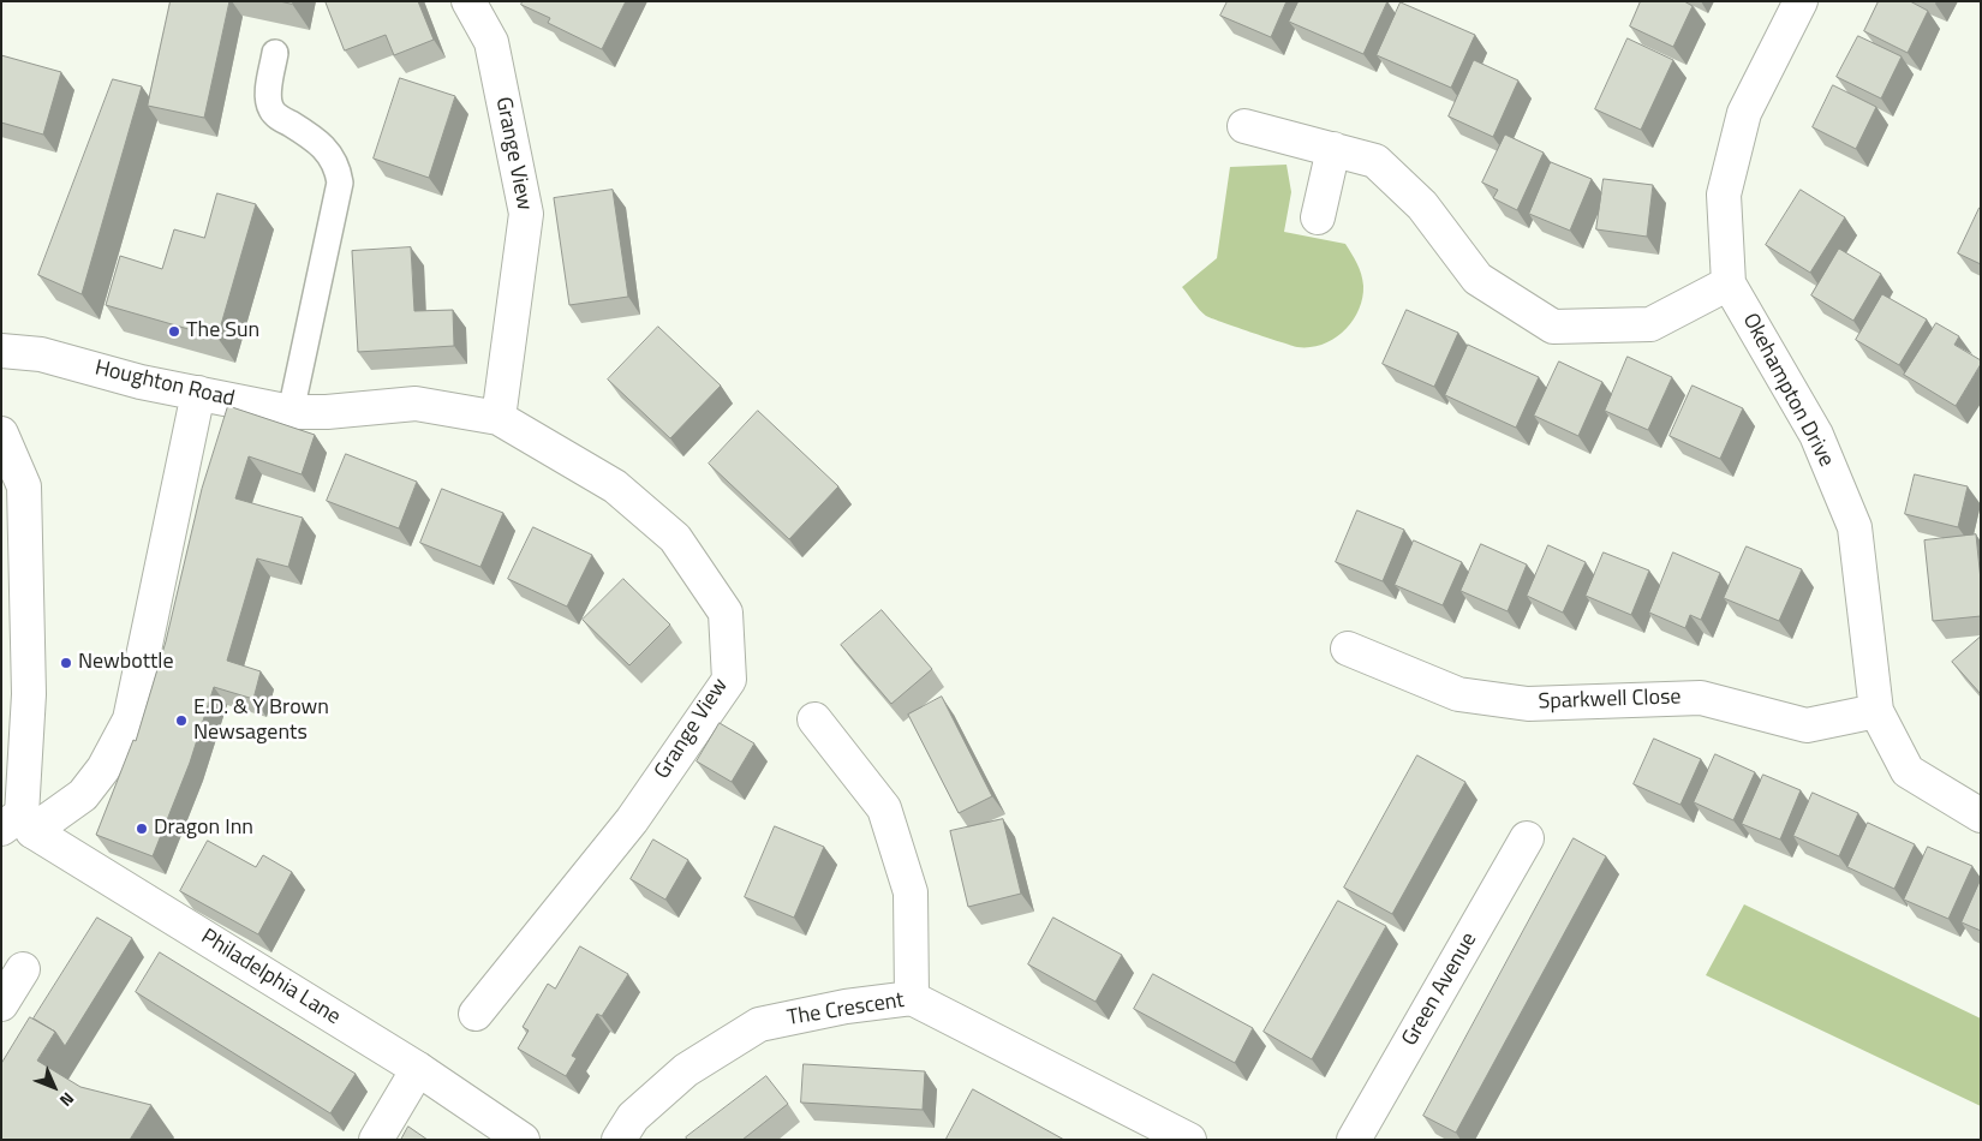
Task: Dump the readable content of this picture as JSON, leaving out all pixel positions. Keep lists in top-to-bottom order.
{
  "streets": {
    "street": [
      "Grange View",
      "Houghton Road",
      "Okehampton Drive",
      "Sparkwell Close",
      "Philadelphia Lane",
      "Green Avenue",
      "The Crescent"
    ]
  },
  "crossings": [
    ["Grange View", "Houghton Road"],
    ["Okehampton Drive", "Sparkwell Close"]
  ],
  "places": [
    "The Sun",
    "Newbottle",
    "E.D. & Y Brown Newsagents",
    "Dragon Inn"
  ],
  "north": "bottom right"
}
